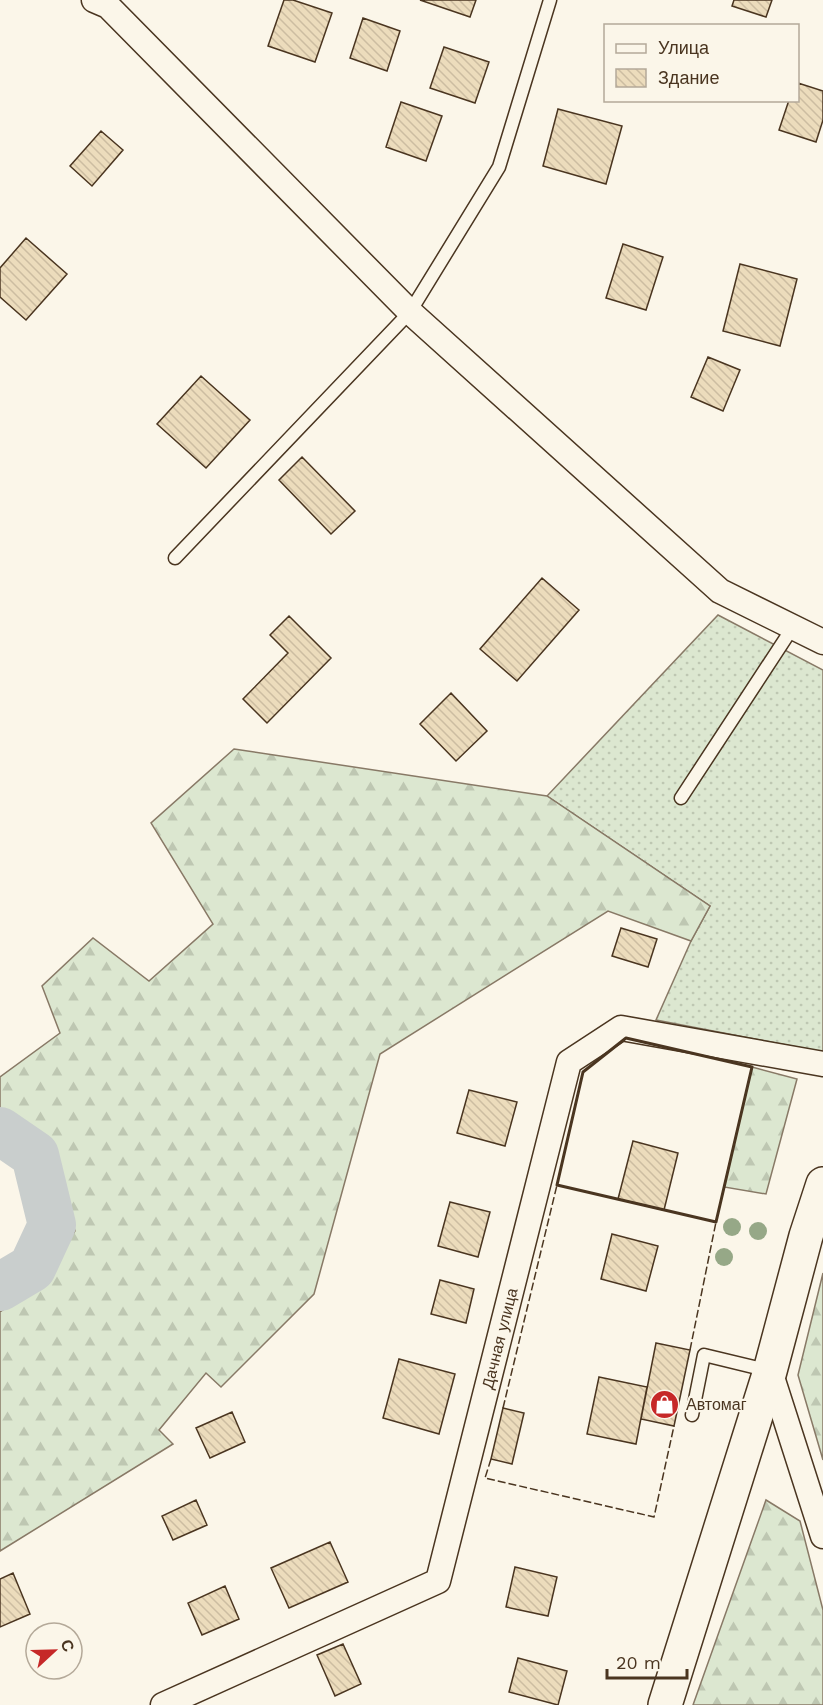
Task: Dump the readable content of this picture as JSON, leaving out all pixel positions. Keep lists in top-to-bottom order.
{
  "streets": {
    "street": ["Дачная улица"]
  },
  "places": {
    "shop": ["Автомаг"]
  },
  "legend": ["Улица", "Здание"],
  "scale_bar": "20 m",
  "north": "right"
}
